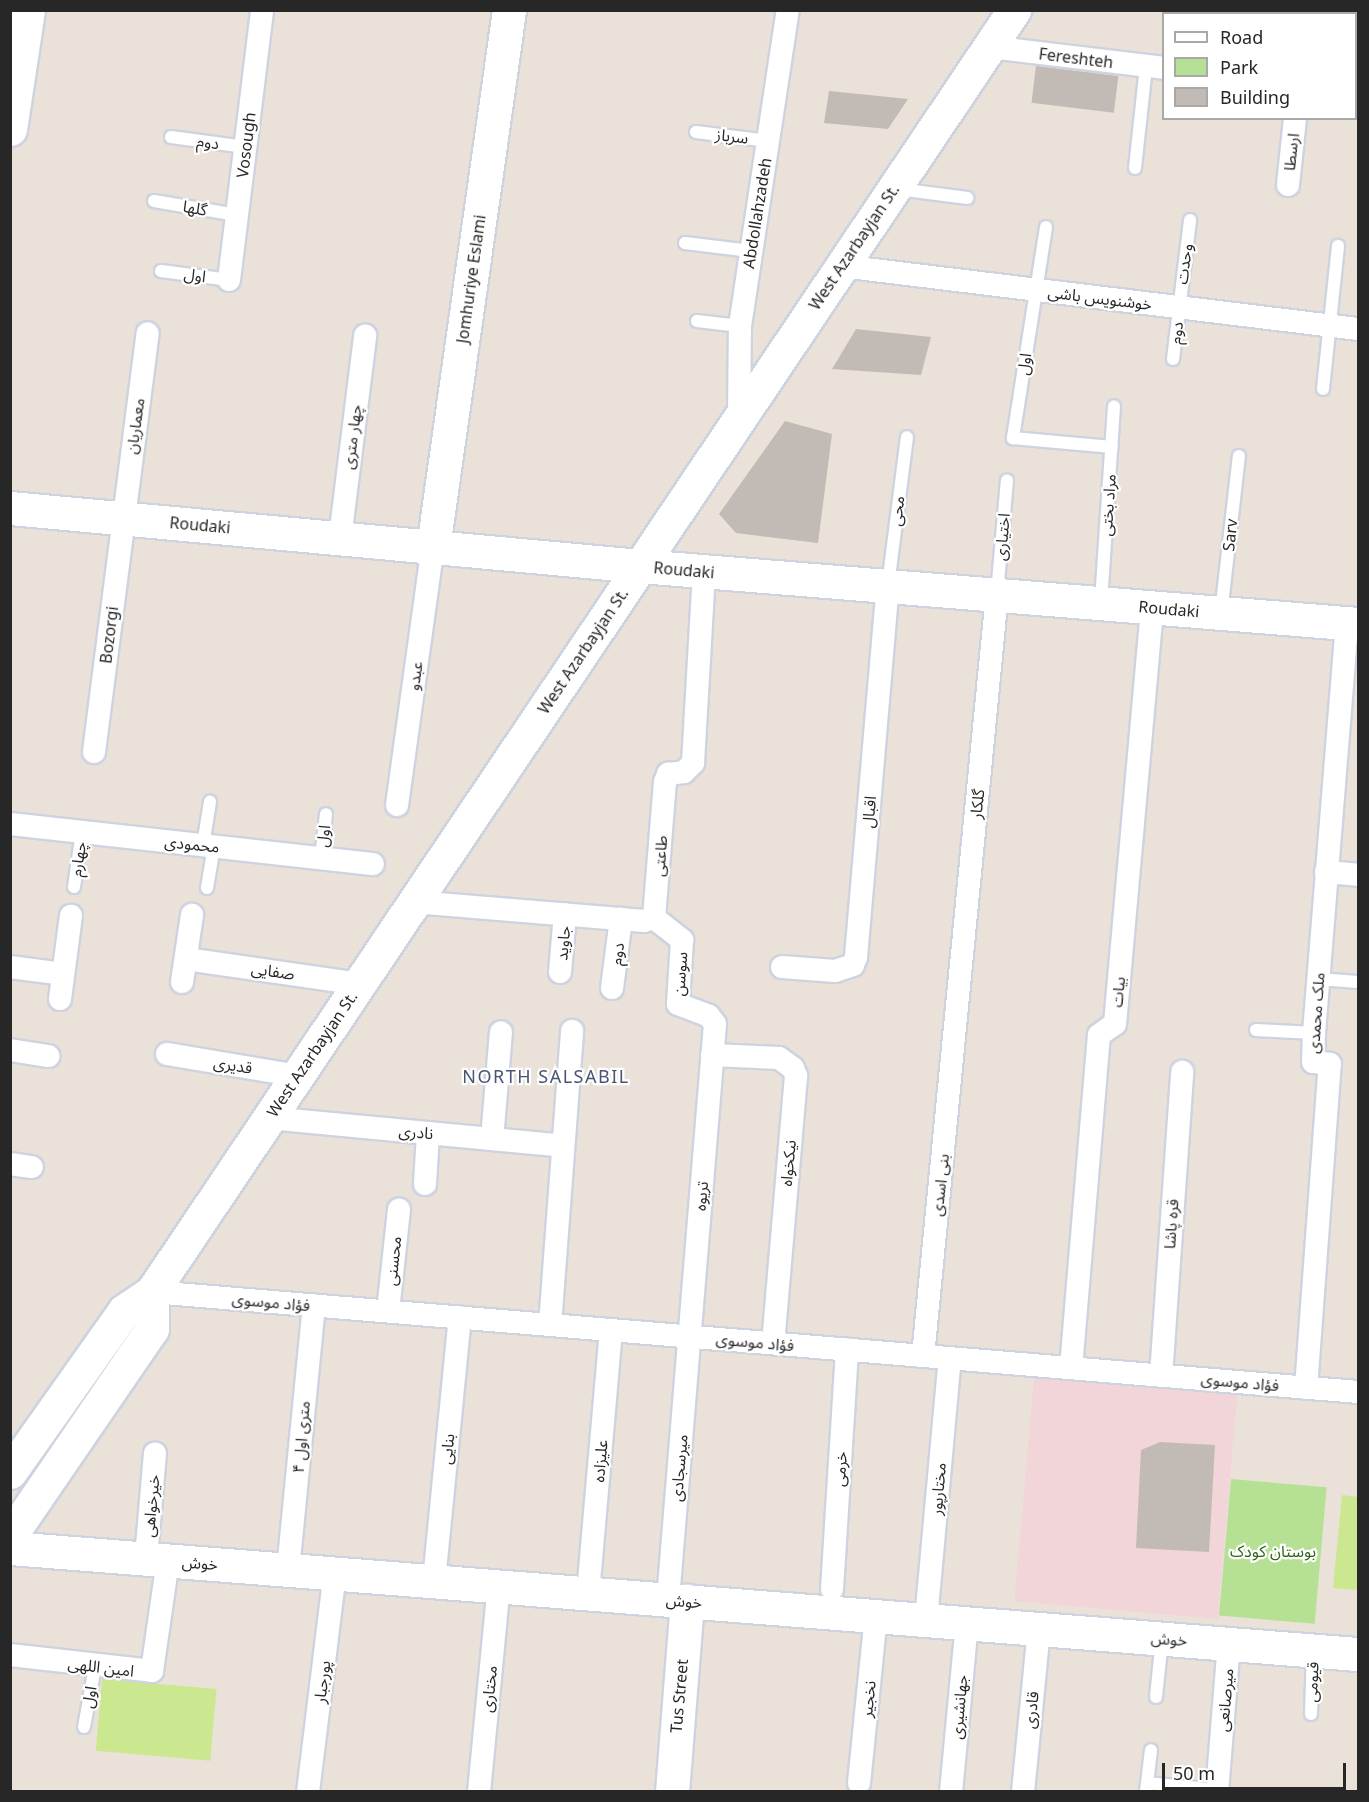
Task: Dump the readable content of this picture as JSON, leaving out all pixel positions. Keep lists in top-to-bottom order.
{
  "streets": {
    "main road": [
      "West Azarbayjan St.",
      "Jomhuriye Eslami",
      "Roudaki",
      "خوش",
      "Tus Street"
    ],
    "street": [
      "Fereshteh",
      "دوم",
      "Vosough",
      "ارسطا",
      "Abdollahzadeh",
      "خوشنویس باشی",
      "معماریان",
      "چهار متری",
      "Bozorgi",
      "عبدو",
      "گلکار",
      "اقبال",
      "محمودی",
      "طاعتی",
      "جاوید",
      "صفایی",
      "سوسن",
      "بیات",
      "ملک محمدی",
      "قدیری",
      "نادری",
      "نیکخواه",
      "بنی اسدی",
      "تریوه",
      "قره پاشا",
      "محسنی",
      "فؤاد موسوی",
      "۴ متری اول",
      "بنایی",
      "علیزاده",
      "میرسجادی",
      "خرمی",
      "مختارپور",
      "خیرخواهی",
      "امین اللهی",
      "پورجبار",
      "مختاری",
      "نخجیر",
      "میرصانعی",
      "جهانشیری",
      "قادری"
    ],
    "lane": [
      "سرباز",
      "گلها",
      "وحدت",
      "اول",
      "مراد بختی",
      "محی",
      "Sarv",
      "اختیاری",
      "چهارم",
      "قیومی"
    ]
  },
  "crossings": [
    ["Fereshteh", "West Azarbayjan St."],
    ["سرباز", "Abdollahzadeh"],
    ["دوم", "Vosough"],
    ["دوم", "وحدت"],
    ["دوم", "خوشنویس باشی"],
    ["Vosough", "گلها"],
    ["Vosough", "اول"],
    ["Abdollahzadeh", "West Azarbayjan St."],
    ["West Azarbayjan St.", "خوشنویس باشی"],
    ["West Azarbayjan St.", "Roudaki"],
    ["West Azarbayjan St.", "صفایی"],
    ["West Azarbayjan St.", "قدیری"],
    ["West Azarbayjan St.", "نادری"],
    ["West Azarbayjan St.", "فؤاد موسوی"],
    ["وحدت", "خوشنویس باشی"],
    ["اول", "خوشنویس باشی"],
    ["اول", "مراد بختی"],
    ["اول", "محمودی"],
    ["اول", "امین اللهی"],
    ["Jomhuriye Eslami", "Roudaki"],
    ["Jomhuriye Eslami", "عبدو"],
    ["معماریان", "Roudaki"],
    ["معماریان", "Bozorgi"],
    ["چهار متری", "Roudaki"],
    ["مراد بختی", "Roudaki"],
    ["محی", "Roudaki"],
    ["محی", "اقبال"],
    ["Roudaki", "Sarv"],
    ["Roudaki", "اختیاری"],
    ["Roudaki", "Bozorgi"],
    ["Roudaki", "عبدو"],
    ["Roudaki", "گلکار"],
    ["Roudaki", "اقبال"],
    ["Roudaki", "طاعتی"],
    ["Roudaki", "بیات"],
    ["Roudaki", "ملک محمدی"],
    ["اختیاری", "گلکار"],
    ["گلکار", "بنی اسدی"],
    ["محمودی", "چهارم"],
    ["طاعتی", "سوسن"],
    ["سوسن", "نیکخواه"],
    ["سوسن", "تریوه"],
    ["بیات", "فؤاد موسوی"],
    ["ملک محمدی", "فؤاد موسوی"],
    ["نیکخواه", "تریوه"],
    ["نیکخواه", "فؤاد موسوی"],
    ["بنی اسدی", "فؤاد موسوی"],
    ["تریوه", "فؤاد موسوی"],
    ["تریوه", "میرسجادی"],
    ["قره پاشا", "فؤاد موسوی"],
    ["محسنی", "فؤاد موسوی"],
    ["فؤاد موسوی", "۴ متری اول"],
    ["فؤاد موسوی", "بنایی"],
    ["فؤاد موسوی", "علیزاده"],
    ["فؤاد موسوی", "میرسجادی"],
    ["فؤاد موسوی", "خرمی"],
    ["فؤاد موسوی", "مختارپور"],
    ["۴ متری اول", "خوش"],
    ["بنایی", "خوش"],
    ["علیزاده", "خوش"],
    ["میرسجادی", "خوش"],
    ["میرسجادی", "Tus Street"],
    ["مختارپور", "خوش"],
    ["خیرخواهی", "خوش"],
    ["خیرخواهی", "امین اللهی"],
    ["خوش", "امین اللهی"],
    ["خوش", "پورجبار"],
    ["خوش", "قیومی"],
    ["خوش", "مختاری"],
    ["خوش", "Tus Street"],
    ["خوش", "نخجیر"],
    ["خوش", "میرصانعی"],
    ["خوش", "جهانشیری"],
    ["خوش", "قادری"]
  ],
  "districts": ["NORTH SALSABIL"],
  "parks": ["بوستان کودک"],
  "legend": ["Road", "Park", "Building"],
  "scale_bar": "50 m"
}
